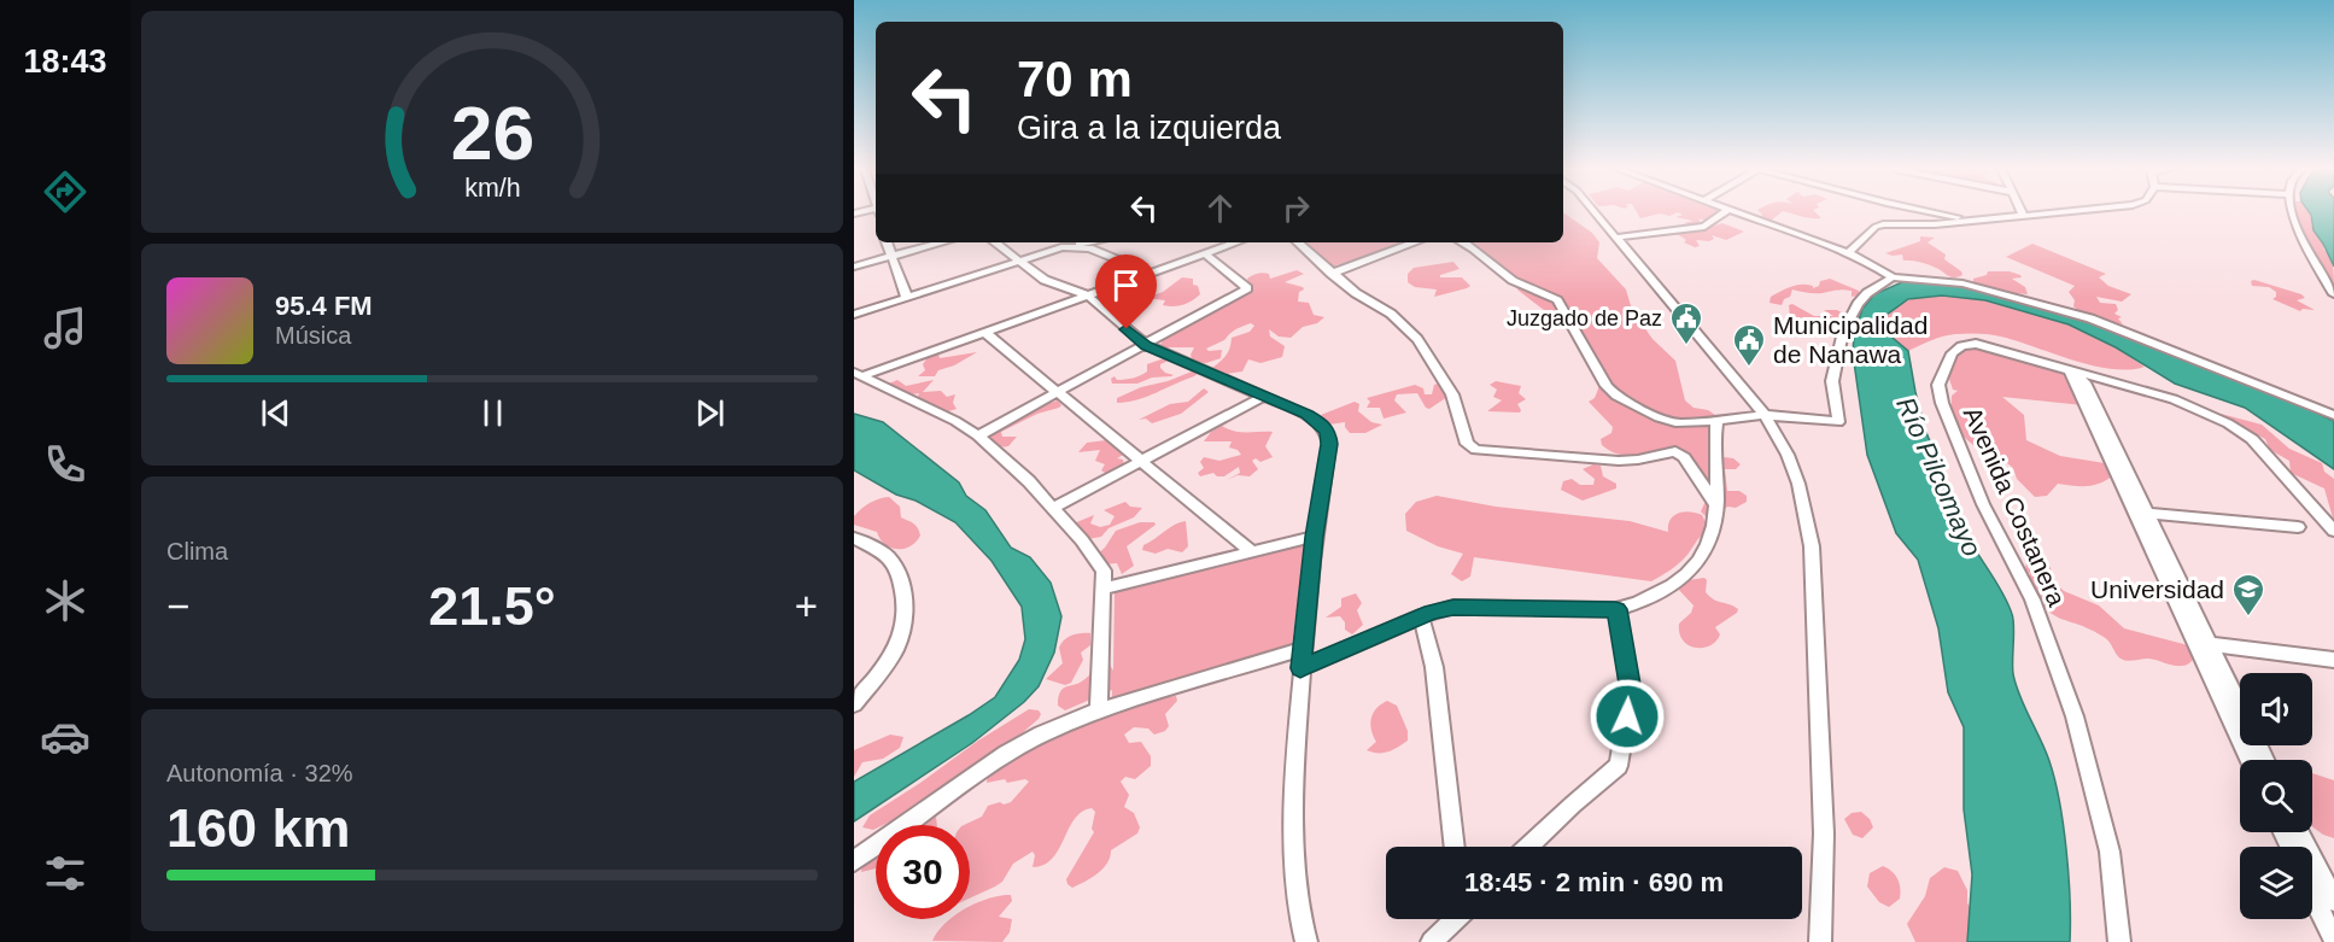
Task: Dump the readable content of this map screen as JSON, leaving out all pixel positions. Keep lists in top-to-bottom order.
{
  "streets": {
    "street": ["Avenida Costanera"]
  },
  "water": ["Río Pilcomayo"],
  "places": {
    "public building": ["Juzgado de Paz", "Municipalidad de Nanawa"],
    "school or university": ["Universidad"]
  },
  "page": {
    "tabs": "18:43",
    "turn": ["70 m", "Gira a la izquierda"],
    "song": ["95.4 FM", "Música"],
    "tile": [
      "Clima",
      ["Autonomía · 32%", "160 km"]
    ],
    "heat": ["−", "21.5°", "+"],
    "limit": "30",
    "trip": "18:45 · 2 min · 690 m",
    "gauge": ["26", "km/h"]
  }
}
